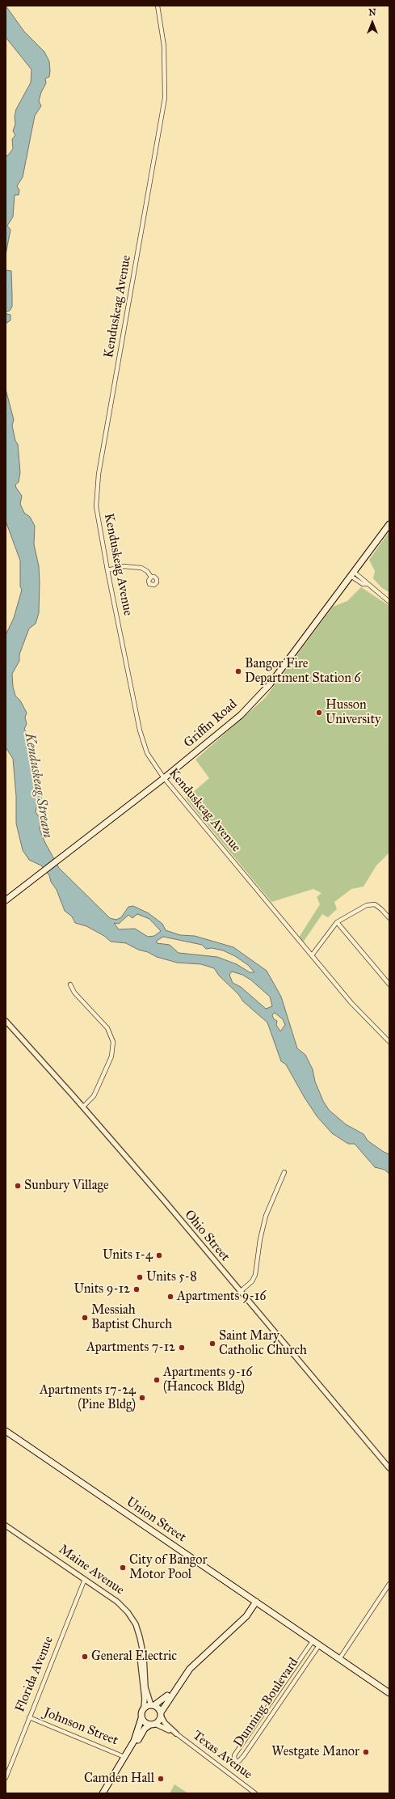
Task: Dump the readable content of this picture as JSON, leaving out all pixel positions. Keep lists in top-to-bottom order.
{
  "streets": {
    "main road": ["Griffin Road", "Union Street"],
    "street": [
      "Kenduskeag Avenue",
      "Ohio Street",
      "Maine Avenue",
      "Florida Avenue",
      "Dunning Boulevard",
      "Johnson Street",
      "Texas Avenue"
    ]
  },
  "crossings": [
    ["Kenduskeag Avenue", "Griffin Road"],
    ["Union Street", "Dunning Boulevard"],
    ["Maine Avenue", "Florida Avenue"],
    ["Maine Avenue", "Texas Avenue"],
    ["Florida Avenue", "Johnson Street"]
  ],
  "water": ["Kenduskeag Stream"],
  "places": [
    "Bangor Fire Department Station 6",
    "Husson University",
    "Sunbury Village",
    "Units 1-4",
    "Units 5-8",
    "Units 9-12",
    "Apartments 9-16",
    "Messiah Baptist Church",
    "Saint Mary Catholic Church",
    "Apartments 7-12",
    "Apartments 9-16 (Hancock Bldg)",
    "Apartments 17-24 (Pine Bldg)",
    "City of Bangor Motor Pool",
    "General Electric",
    "Westgate Manor",
    "Camden Hall"
  ],
  "north": "top"
}
